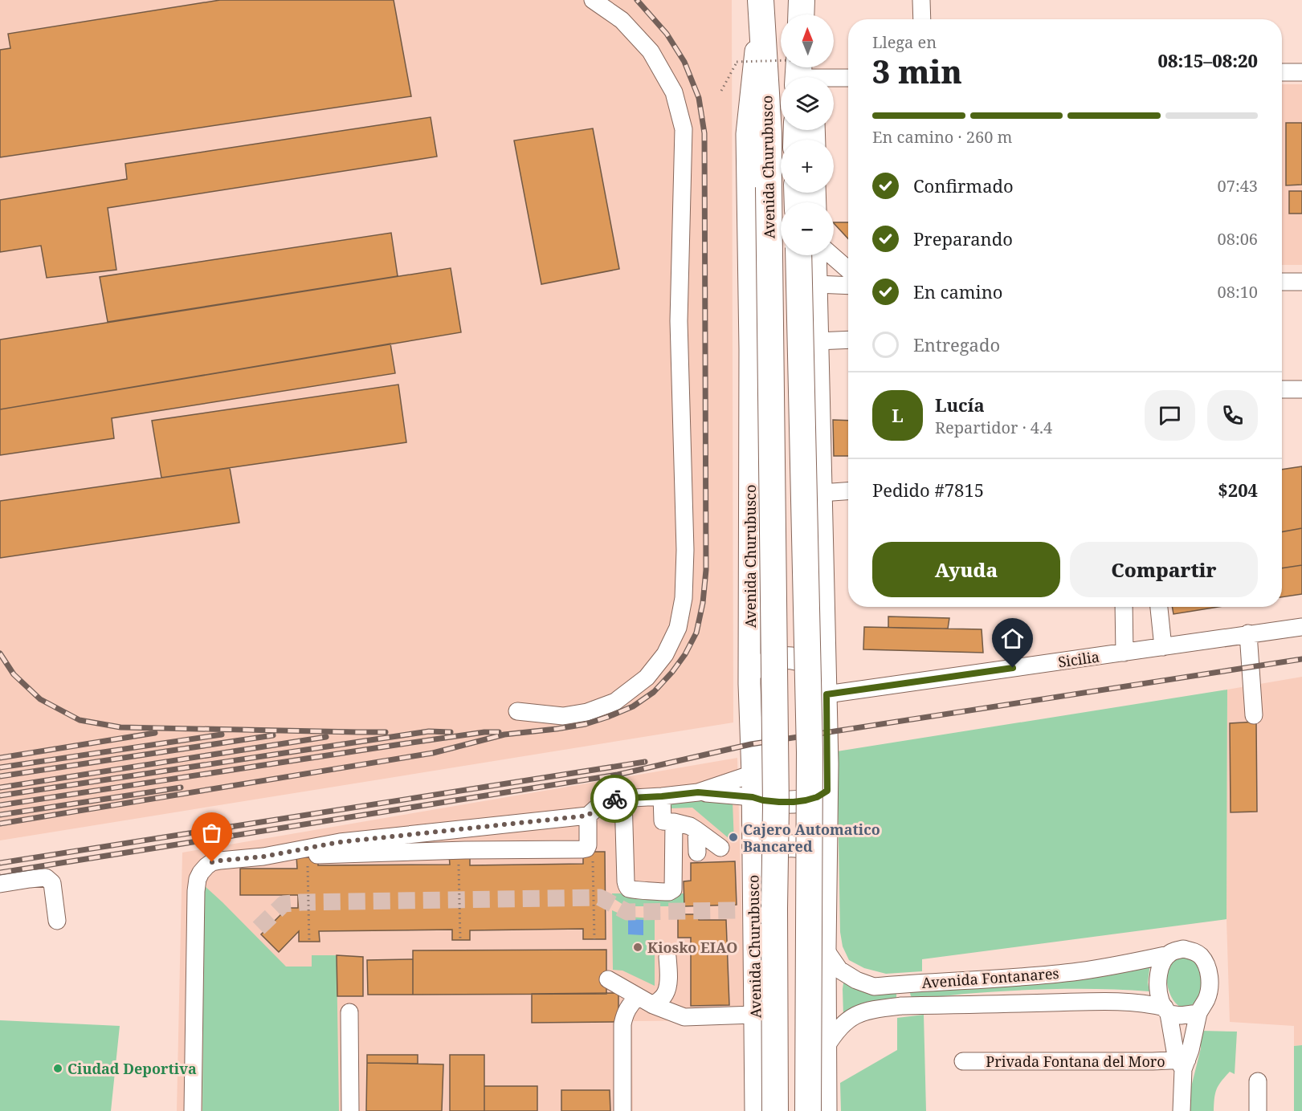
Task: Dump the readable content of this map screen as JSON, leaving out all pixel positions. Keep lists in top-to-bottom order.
{
  "streets": {
    "highway": ["Avenida Churubusco"],
    "street": ["Sicilia", "Avenida Fontanares", "Privada Fontana del Moro"]
  },
  "places": ["Cajero Automatico Bancared", "Kiosko EIAO", "Ciudad Deportiva"],
  "north": "top",
  "page": {
    "map_buttons": ["+", "−"],
    "heading": ["3 min", "Llega en", "08:15–08:20"],
    "panel": [
      "Lucía",
      "Repartidor · 4.4",
      "Pedido #7815",
      "$204"
    ],
    "bar": "En camino · 260 m",
    "list": [
      ["Confirmado", "07:43"],
      ["Preparando", "08:06"],
      ["En camino", "08:10"],
      "Entregado"
    ],
    "round": "L",
    "buttons": ["Ayuda", "Compartir"]
  }
}
